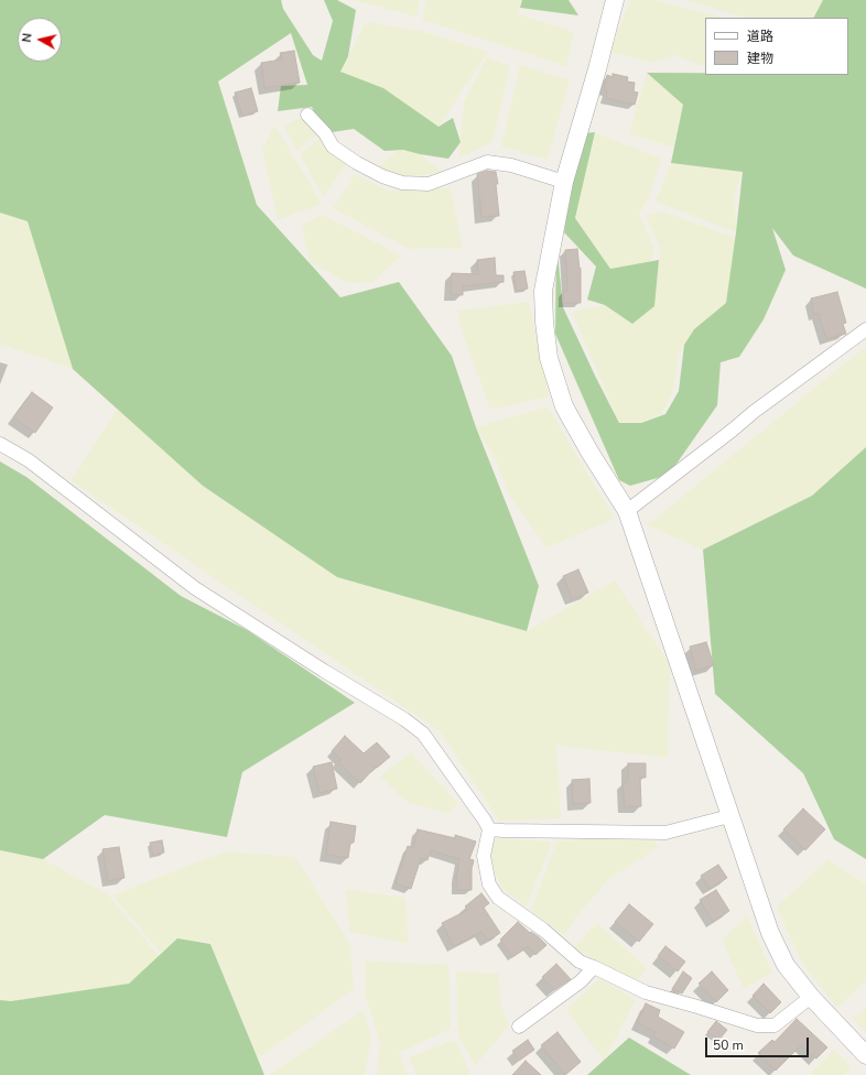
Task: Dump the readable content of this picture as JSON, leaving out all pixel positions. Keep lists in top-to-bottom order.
{
  "legend": ["道路", "建物"],
  "scale_bar": "50 m",
  "north": "left"
}
